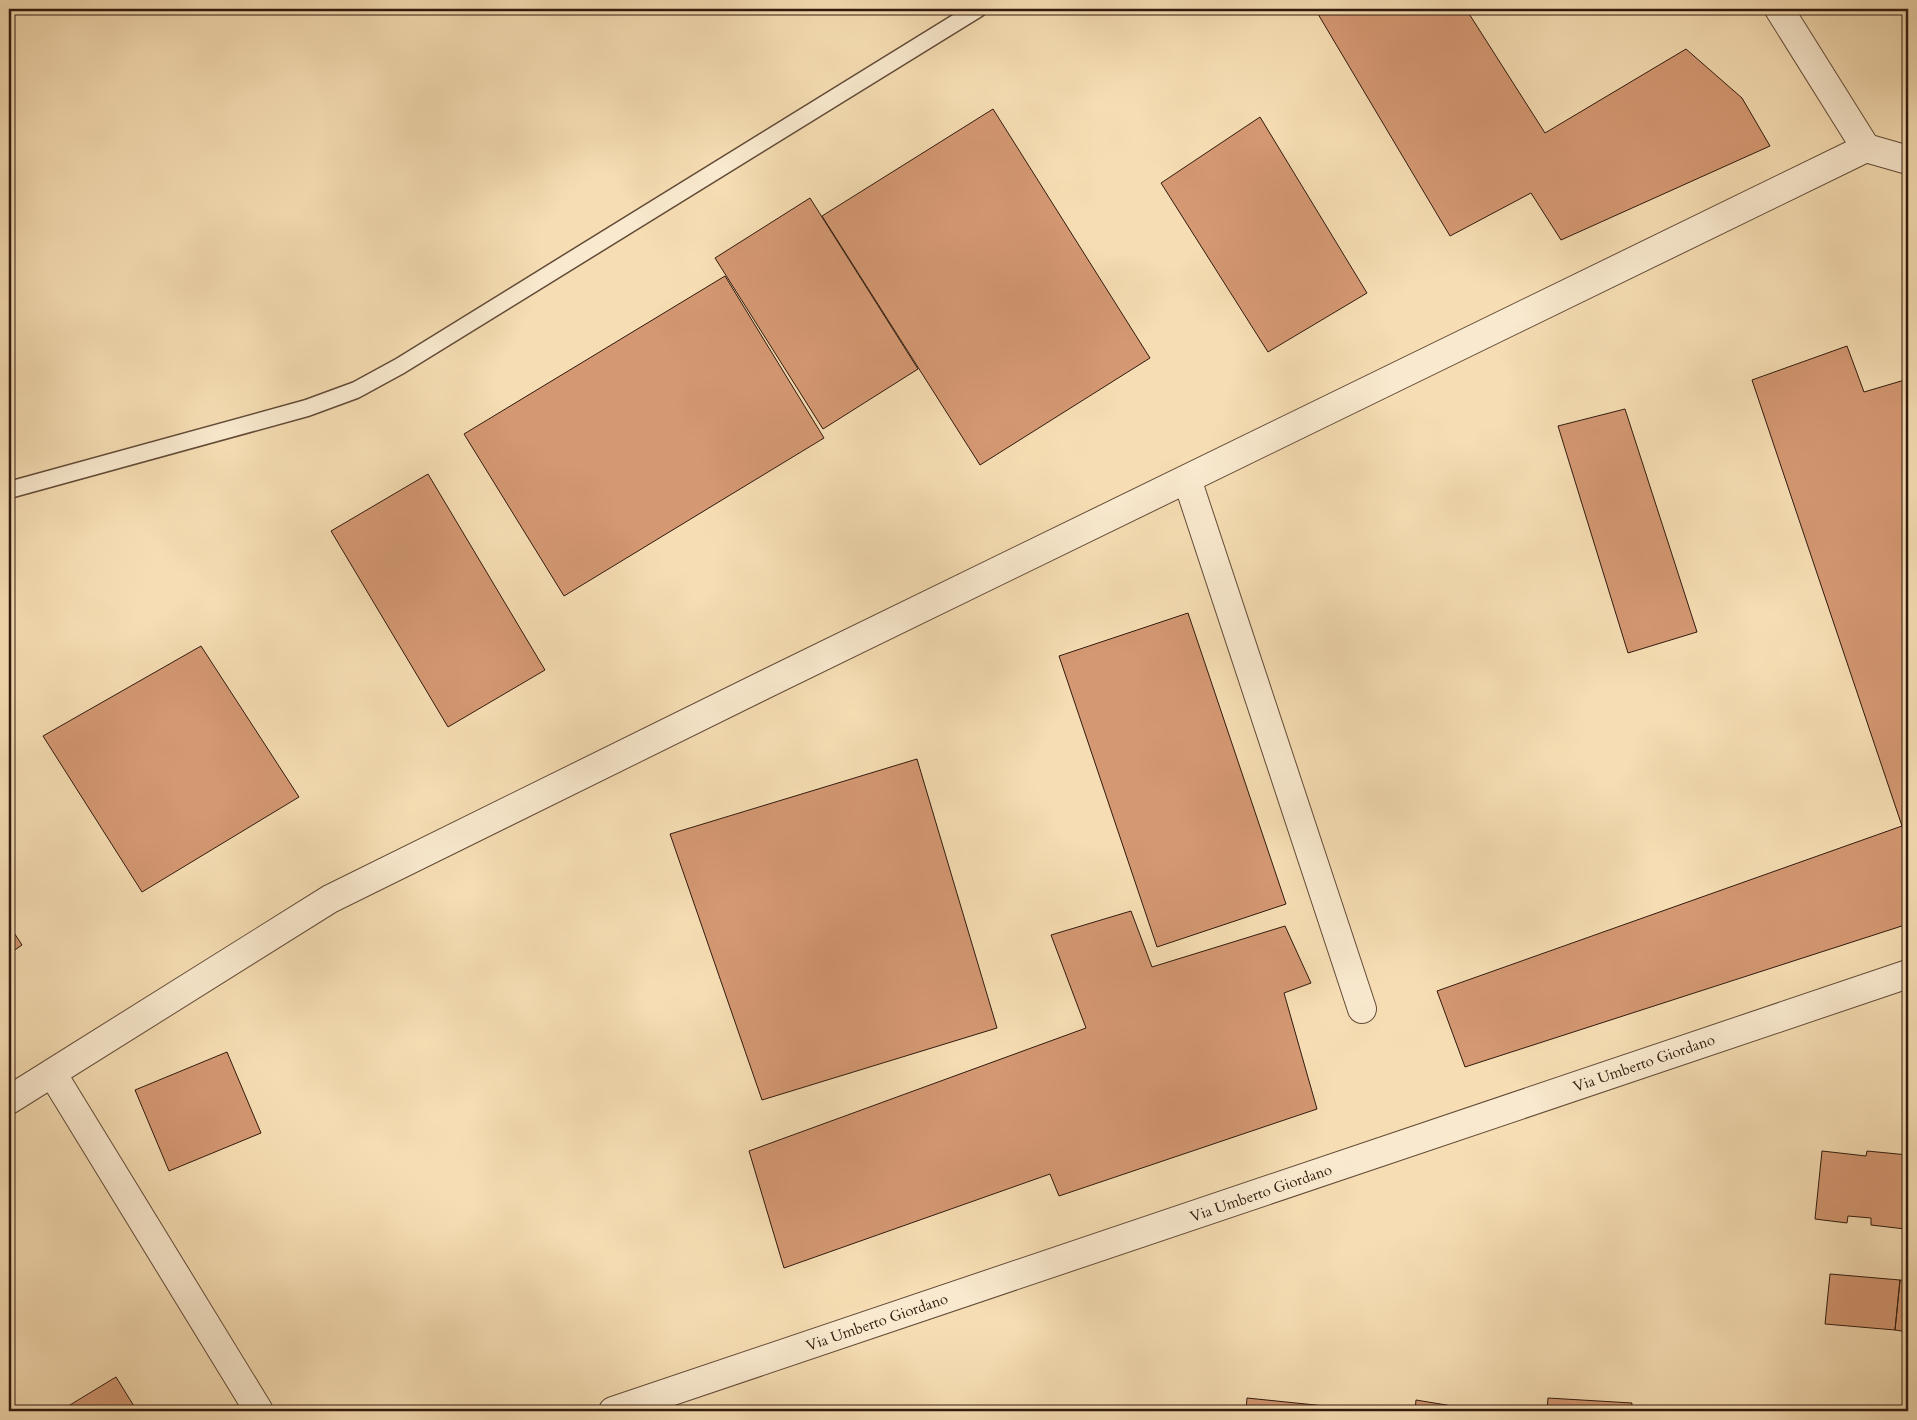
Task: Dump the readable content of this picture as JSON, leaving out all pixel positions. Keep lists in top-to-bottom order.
{
  "streets": {
    "street": ["Via Umberto Giordano"]
  }
}
